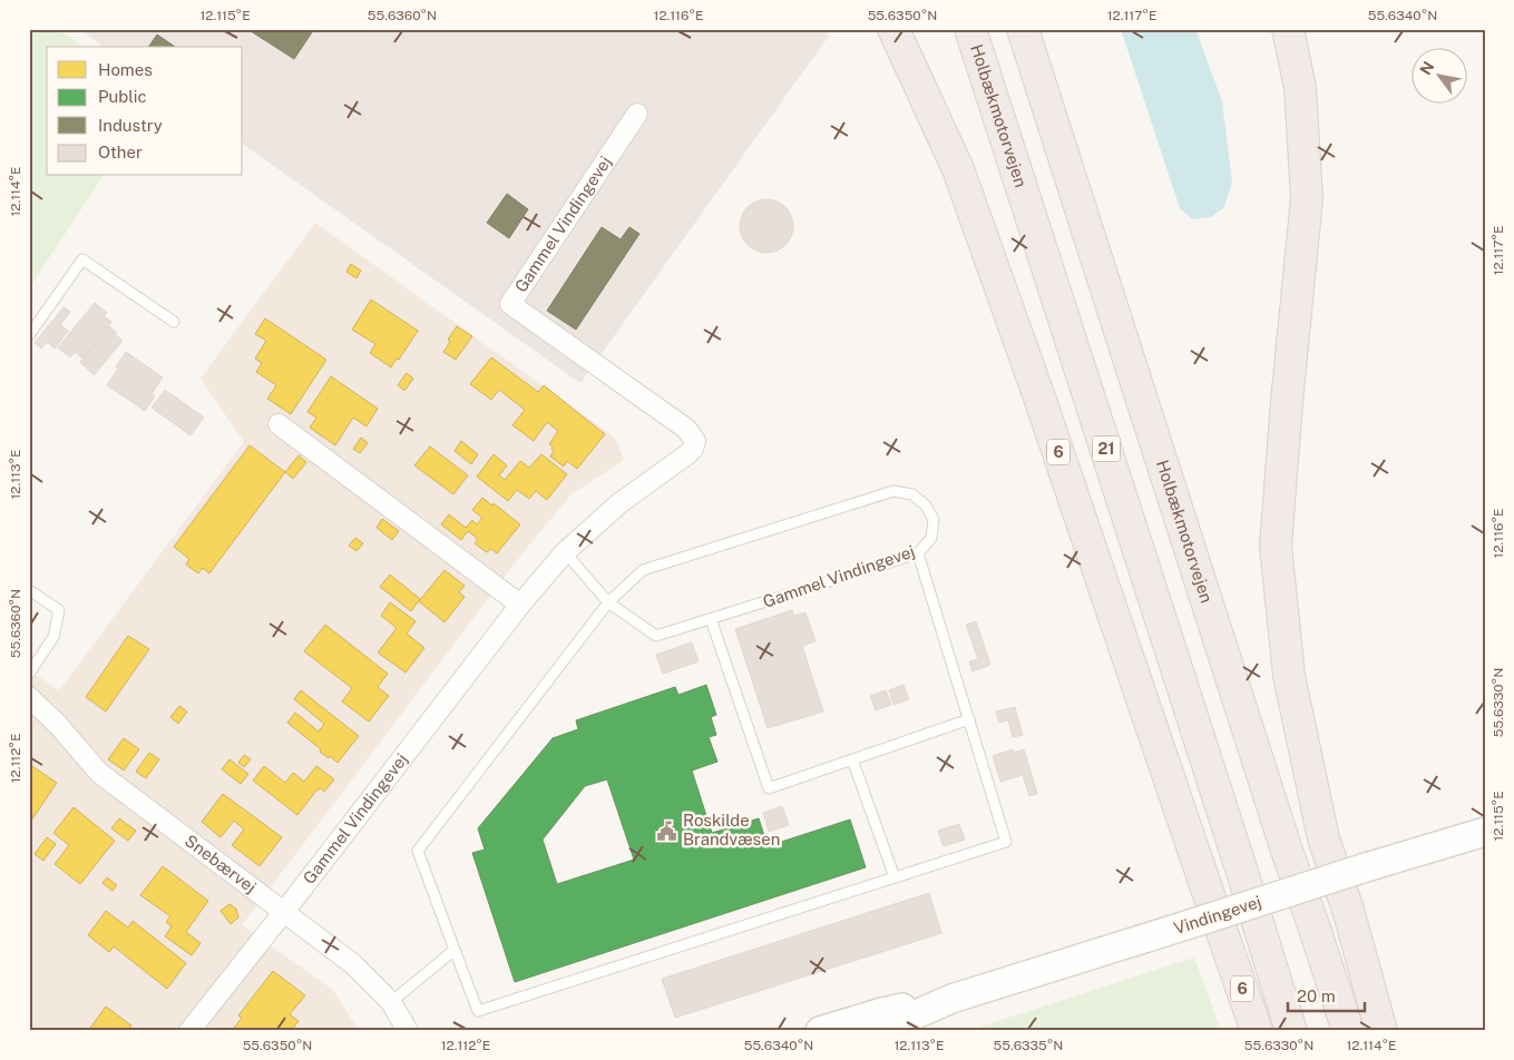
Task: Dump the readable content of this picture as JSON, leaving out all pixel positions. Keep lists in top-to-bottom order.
{
  "streets": {
    "highway": ["Holbækmotorvejen", "21", "6"],
    "main road": ["Vindingevej"],
    "street": ["Gammel Vindingevej", "Snebærvej"]
  },
  "crossings": [
    ["Gammel Vindingevej", "Snebærvej"]
  ],
  "places": {
    "public building": ["Roskilde Brandvæsen"]
  },
  "legend": [
    "Homes",
    "Public",
    "Industry",
    "Other"
  ],
  "scale_bar": "20 m",
  "north": "top left",
  "coordinates": [
    "12.115°E",
    "55.6360°N",
    "12.116°E",
    "55.6350°N",
    "12.117°E",
    "55.6340°N",
    "12.114°E",
    "12.113°E",
    "55.6330°N",
    "12.112°E",
    "55.6335°N"
  ]
}
